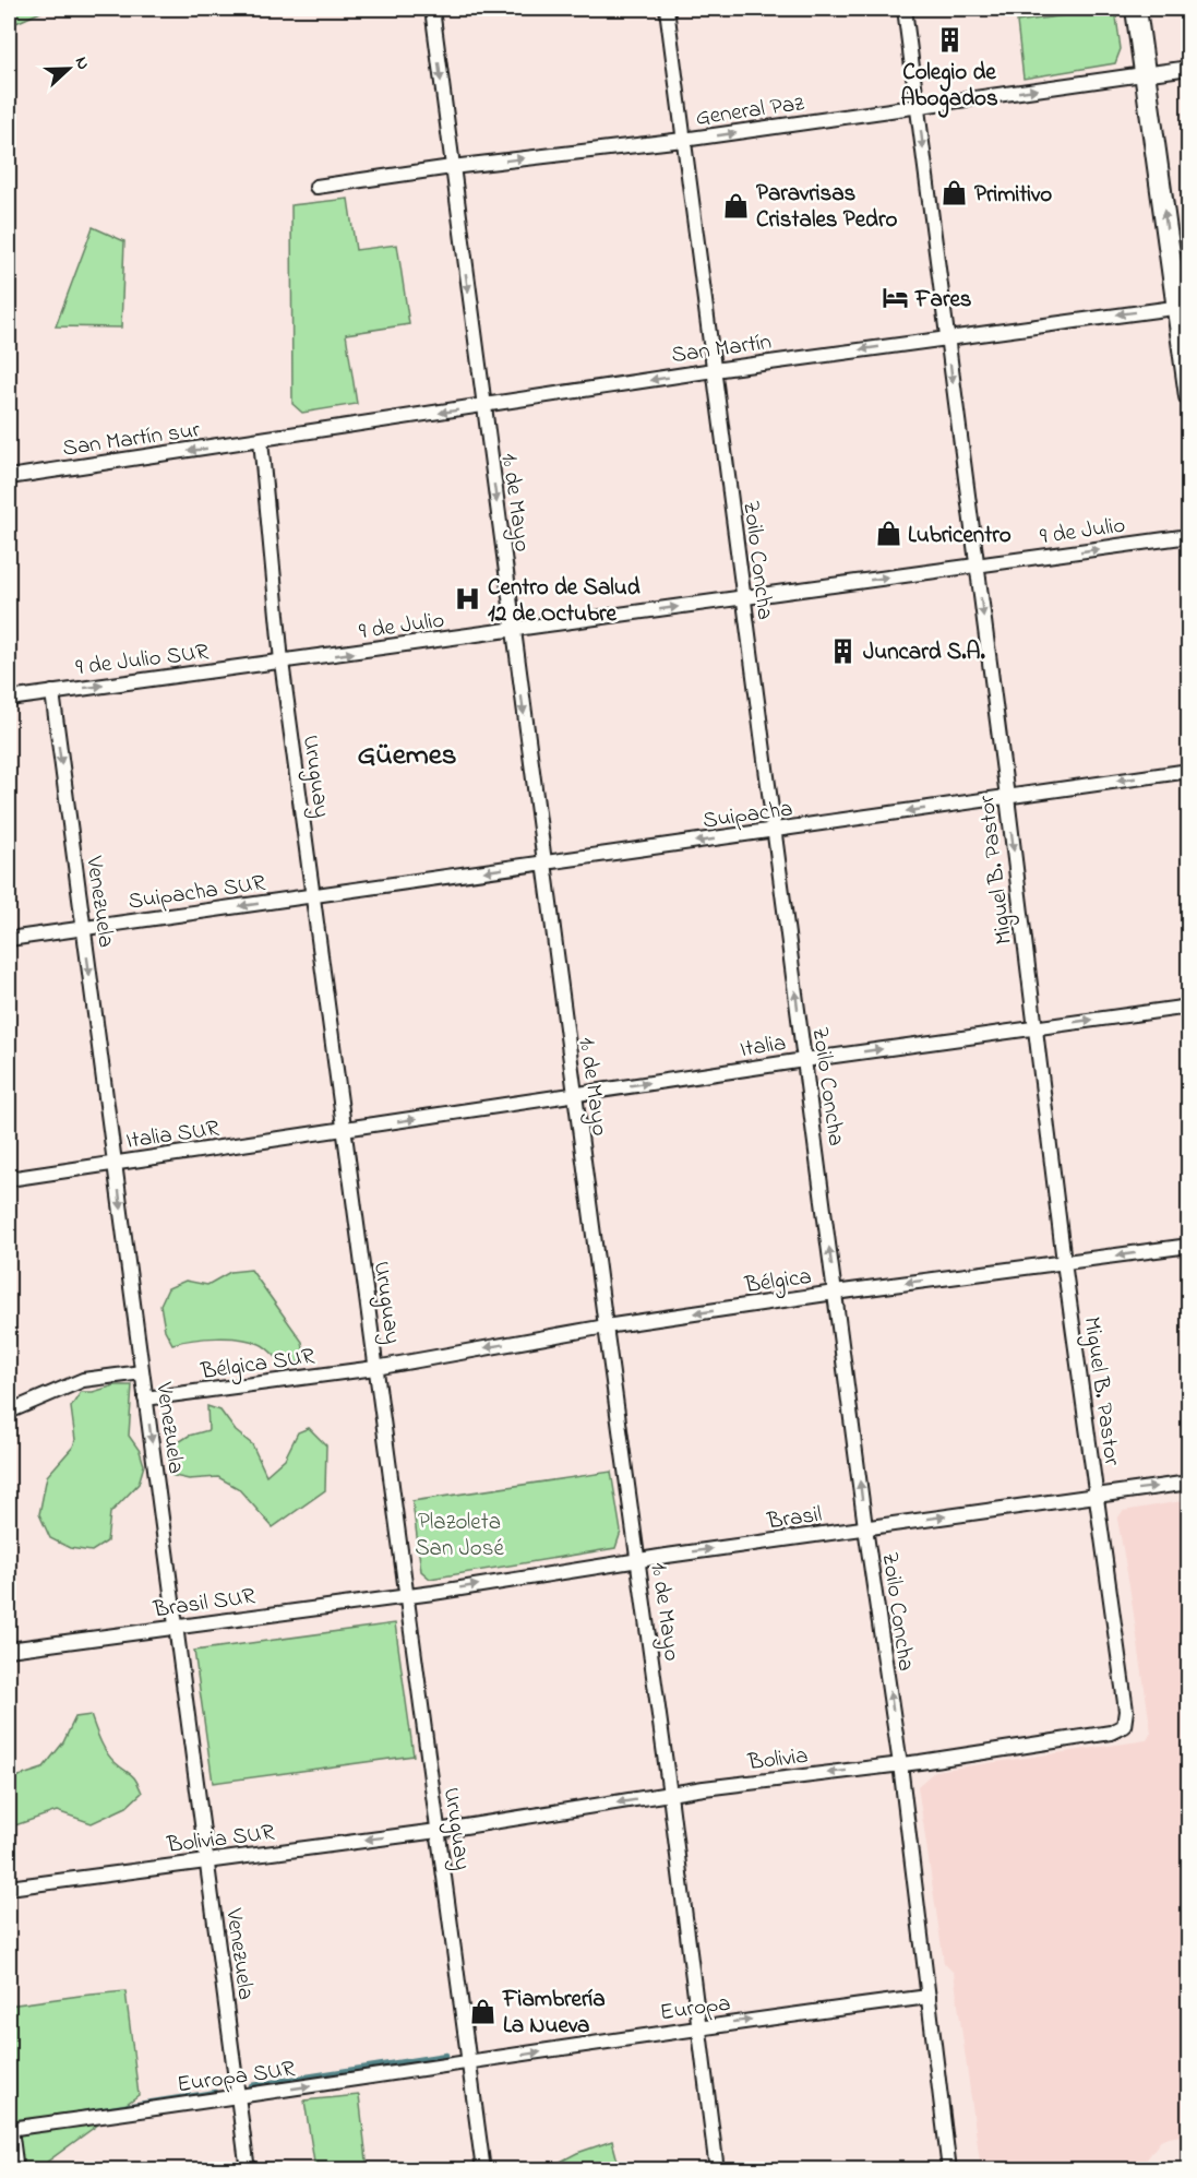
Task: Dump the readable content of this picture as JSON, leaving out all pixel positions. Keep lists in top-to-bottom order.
{
  "streets": {
    "street": [
      "General Paz",
      "San Martín",
      "San Martín sur",
      "1º de Mayo",
      "9 de Julio",
      "Zoilo Concha",
      "9 de Julio SUR",
      "Uruguay",
      "Suipacha",
      "Miguel B. Pastor",
      "Suipacha SUR",
      "Venezuela",
      "Italia",
      "Italia SUR",
      "Bélgica",
      "Bélgica SUR",
      "Brasil",
      "Brasil SUR",
      "Bolivia",
      "Bolivia SUR",
      "Europa",
      "Europa SUR"
    ]
  },
  "crossings": [
    ["General Paz", "1º de Mayo"],
    ["General Paz", "Zoilo Concha"],
    ["General Paz", "Miguel B. Pastor"],
    ["San Martín", "San Martín sur"],
    ["San Martín", "1º de Mayo"],
    ["San Martín", "Zoilo Concha"],
    ["San Martín", "Uruguay"],
    ["San Martín", "Miguel B. Pastor"],
    ["San Martín sur", "Uruguay"],
    ["1º de Mayo", "9 de Julio"],
    ["1º de Mayo", "Suipacha"],
    ["1º de Mayo", "Italia"],
    ["1º de Mayo", "Bélgica"],
    ["1º de Mayo", "Brasil"],
    ["1º de Mayo", "Bolivia"],
    ["1º de Mayo", "Europa"],
    ["9 de Julio", "Zoilo Concha"],
    ["9 de Julio", "9 de Julio SUR"],
    ["9 de Julio", "Uruguay"],
    ["9 de Julio", "Miguel B. Pastor"],
    ["Zoilo Concha", "Suipacha"],
    ["Zoilo Concha", "Italia"],
    ["Zoilo Concha", "Bélgica"],
    ["Zoilo Concha", "Brasil"],
    ["Zoilo Concha", "Bolivia"],
    ["Zoilo Concha", "Europa"],
    ["9 de Julio SUR", "Uruguay"],
    ["9 de Julio SUR", "Venezuela"],
    ["Uruguay", "Suipacha"],
    ["Uruguay", "Suipacha SUR"],
    ["Uruguay", "Italia"],
    ["Uruguay", "Italia SUR"],
    ["Uruguay", "Bélgica"],
    ["Uruguay", "Bélgica SUR"],
    ["Uruguay", "Brasil"],
    ["Uruguay", "Brasil SUR"],
    ["Uruguay", "Bolivia"],
    ["Uruguay", "Bolivia SUR"],
    ["Uruguay", "Europa"],
    ["Uruguay", "Europa SUR"],
    ["Suipacha", "Miguel B. Pastor"],
    ["Suipacha", "Suipacha SUR"],
    ["Miguel B. Pastor", "Italia"],
    ["Miguel B. Pastor", "Bélgica"],
    ["Miguel B. Pastor", "Brasil"],
    ["Miguel B. Pastor", "Bolivia"],
    ["Suipacha SUR", "Venezuela"],
    ["Venezuela", "Italia SUR"],
    ["Venezuela", "Bélgica SUR"],
    ["Venezuela", "Brasil SUR"],
    ["Venezuela", "Bolivia SUR"],
    ["Venezuela", "Europa SUR"],
    ["Italia", "Italia SUR"],
    ["Bélgica", "Bélgica SUR"],
    ["Brasil", "Brasil SUR"],
    ["Bolivia", "Bolivia SUR"],
    ["Europa", "Europa SUR"]
  ],
  "one_way": [
    "General Paz",
    "San Martín",
    "San Martín sur",
    "1º de Mayo",
    "9 de Julio",
    "Zoilo Concha",
    "9 de Julio SUR",
    "Suipacha",
    "Miguel B. Pastor",
    "Suipacha SUR",
    "Venezuela",
    "Italia",
    "Bélgica",
    "Brasil",
    "Bolivia",
    "Bolivia SUR",
    "Europa",
    "Europa SUR"
  ],
  "districts": ["Güemes"],
  "parks": ["Plazoleta San José"],
  "places": {
    "building": ["Colegio de Abogados", "Juncard S.A."],
    "shop": [
      "Primitivo",
      "Paravrisas Cristales Pedro",
      "Lubricentro",
      "Fiambrería La Nueva"
    ],
    "hotel": ["Fares"],
    "hospital": ["Centro de Salud 12 de Octubre"]
  },
  "north": "right"
}
